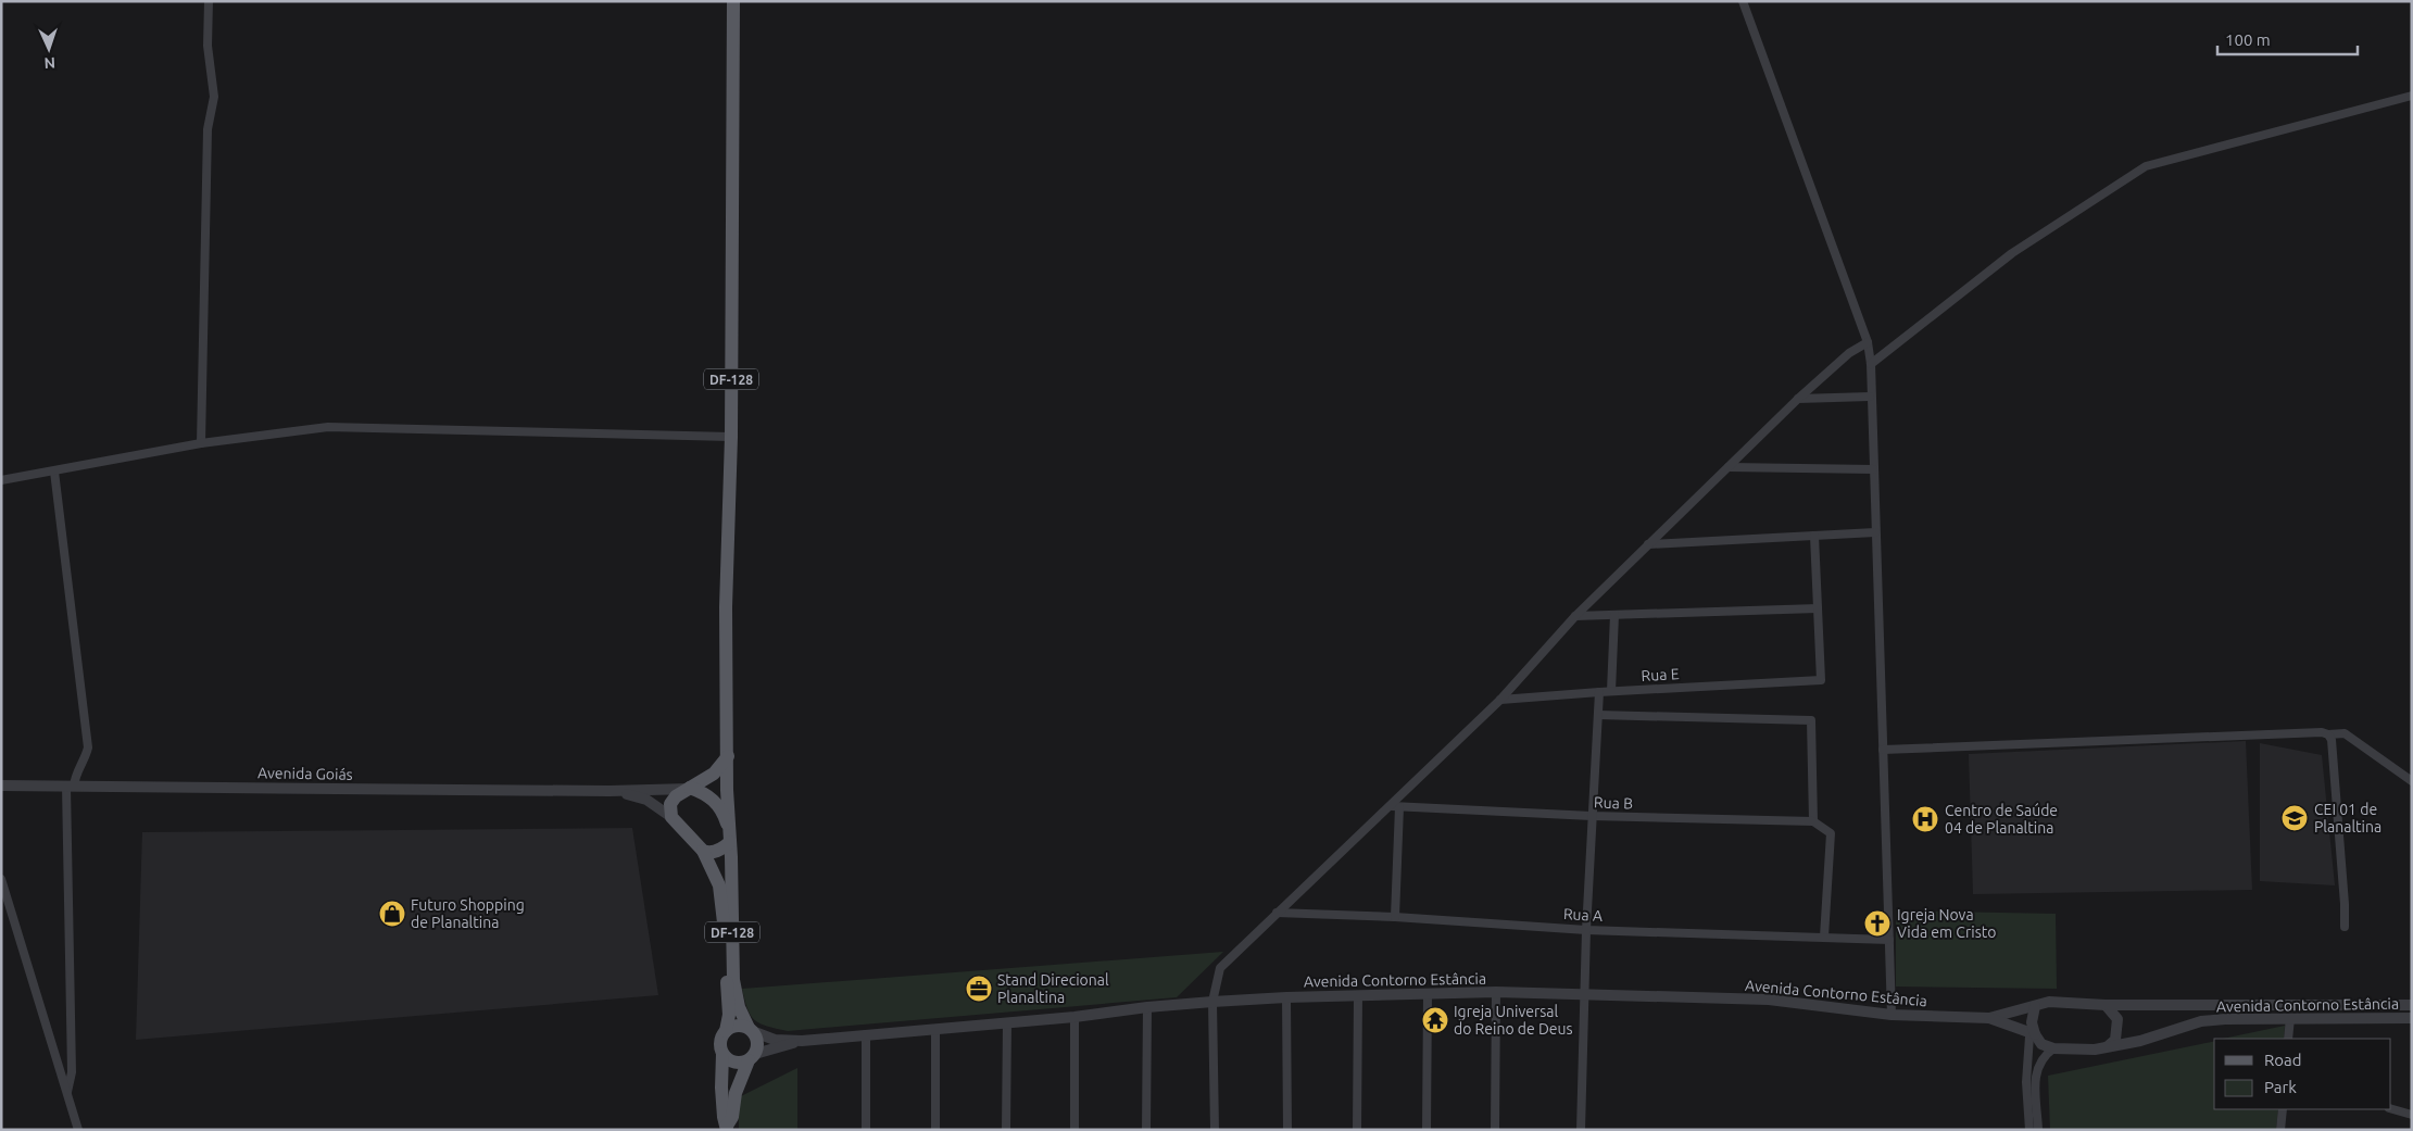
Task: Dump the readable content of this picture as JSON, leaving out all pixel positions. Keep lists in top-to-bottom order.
{
  "streets": {
    "main road": ["DF-128"],
    "street": [
      "Rua E",
      "Avenida Goiás",
      "Rua B",
      "Rua A",
      "Avenida Contorno Estância"
    ]
  },
  "crossings": [
    ["DF-128", "Avenida Goiás"],
    ["DF-128", "Avenida Contorno Estância"]
  ],
  "places": {
    "school or university": ["CEI 01 de Planaltina"],
    "hospital": ["Centro de Saúde 04 de Planaltina"],
    "shop": ["Futuro Shopping de Planaltina"],
    "church": ["Igreja Nova Vida em Cristo"],
    "office": ["Stand Direcional Planaltina"],
    "temple": ["Igreja Universal do Reino de Deus"]
  },
  "legend": ["Road", "Park"],
  "scale_bar": "100 m",
  "north": "bottom"
}
